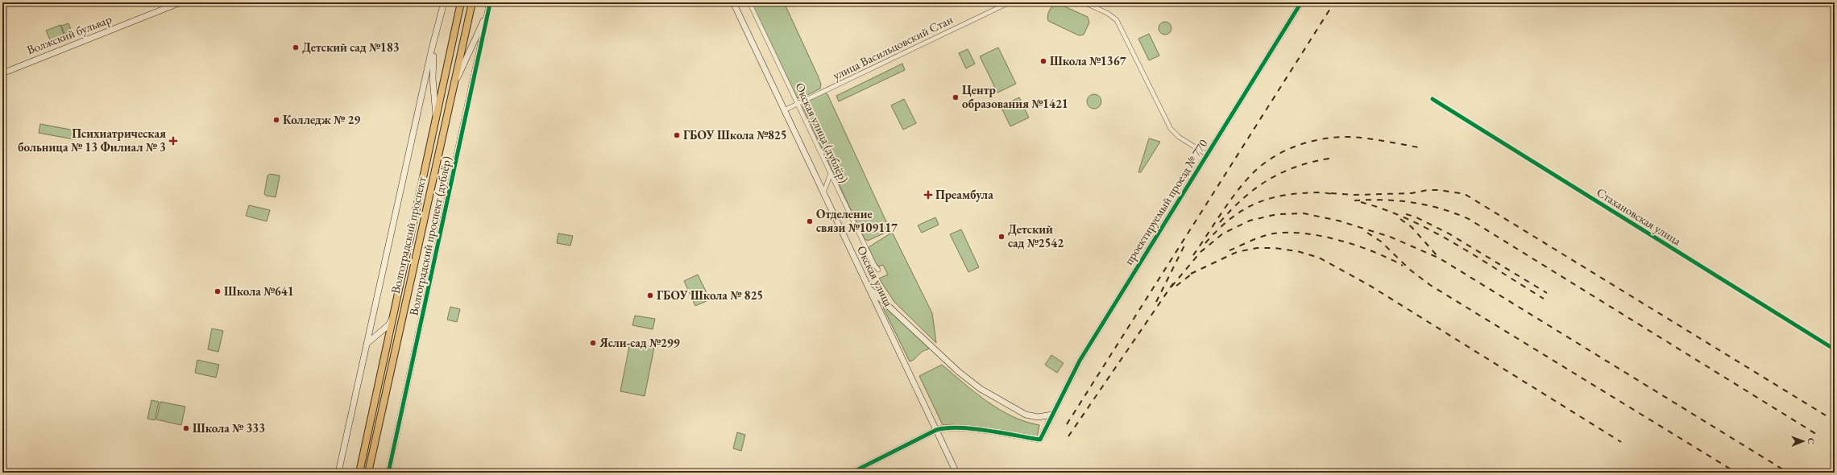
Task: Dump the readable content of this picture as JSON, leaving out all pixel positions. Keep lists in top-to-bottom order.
{
  "streets": {
    "main road": ["Волгоградский проспект"],
    "street": [
      "Волжский бульвар",
      "улица Васильцовский Стан",
      "Окская улица (дублёр)",
      "проектируемый проезд № 770",
      "Стахановская улица",
      "Волгоградский проспект (дублёр)",
      "Окская улица"
    ]
  },
  "crossings": [
    ["улица Васильцовский Стан", "Окская улица (дублёр)"],
    ["улица Васильцовский Стан", "Окская улица"],
    ["проектируемый проезд № 770", "Окская улица"],
    ["Волгоградский проспект", "Волгоградский проспект (дублёр)"]
  ],
  "places": {
    "other": [
      "Детский сад №183",
      "Школа №1367",
      "Центр образования №1421",
      "Колледж № 29",
      "ГБОУ Школа №825",
      "Отделение связи №109117",
      "Детский сад №2542",
      "Школа №641",
      "ГБОУ Школа № 825",
      "Ясли-сад №299",
      "Школа № 333"
    ],
    "health": ["Психиатрическая больница № 13 Филиал № 3", "Преамбула"]
  },
  "north": "right"
}
